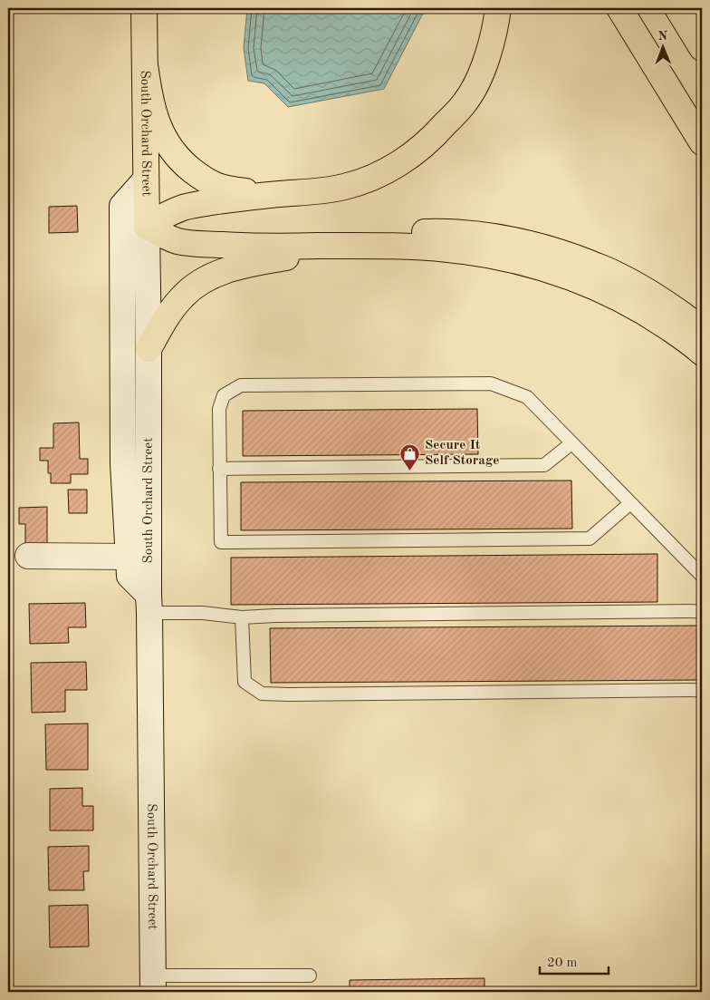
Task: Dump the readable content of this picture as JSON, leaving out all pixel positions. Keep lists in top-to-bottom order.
{
  "streets": {
    "main road": ["South Orchard Street"]
  },
  "places": {
    "shop": ["Secure It Self Storage"]
  },
  "scale_bar": "20 m",
  "north": "top"
}
